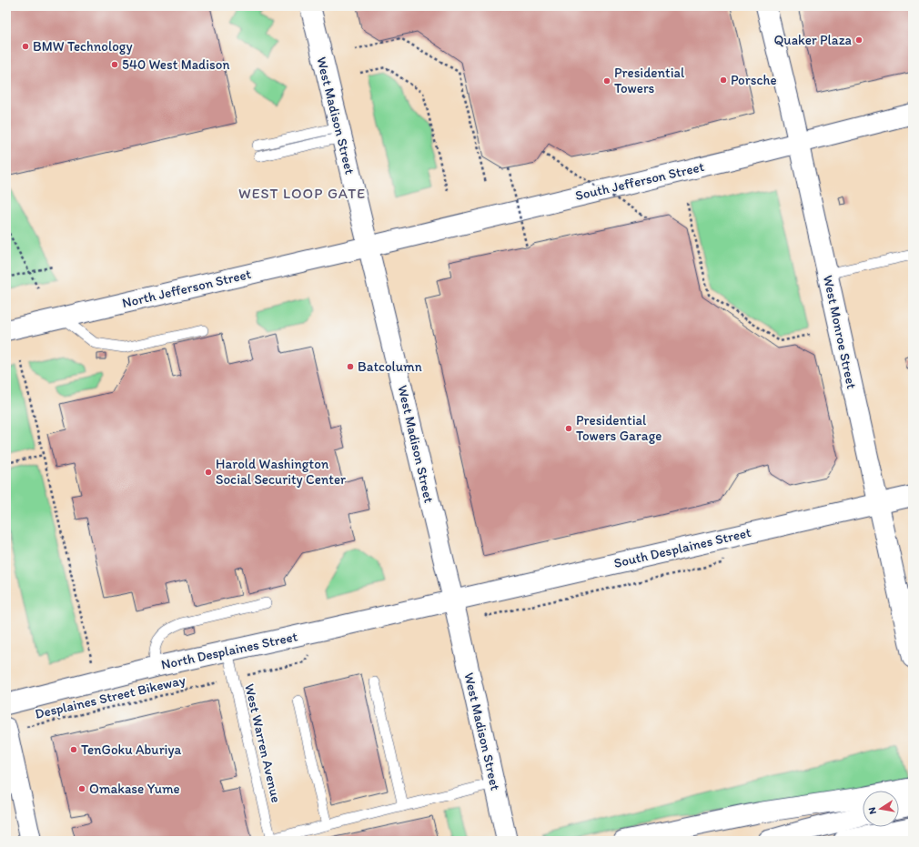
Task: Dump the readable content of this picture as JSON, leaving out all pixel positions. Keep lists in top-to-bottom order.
{
  "streets": {
    "main road": [
      "West Madison Street",
      "South Jefferson Street",
      "North Jefferson Street",
      "West Monroe Street",
      "South Desplaines Street",
      "North Desplaines Street"
    ],
    "lane": ["West Warren Avenue"],
    "path": ["Desplaines Street Bikeway"]
  },
  "crossings": [
    ["West Madison Street", "South Jefferson Street"],
    ["West Madison Street", "North Jefferson Street"],
    ["West Madison Street", "South Desplaines Street"],
    ["West Madison Street", "North Desplaines Street"],
    ["South Jefferson Street", "North Jefferson Street"],
    ["South Jefferson Street", "West Monroe Street"],
    ["West Monroe Street", "South Desplaines Street"],
    ["South Desplaines Street", "North Desplaines Street"],
    ["North Desplaines Street", "West Warren Avenue"]
  ],
  "districts": ["WEST LOOP GATE"],
  "places": [
    "Quaker Plaza",
    "BMW Technology",
    "540 West Madison",
    "Porsche",
    "Presidential Towers",
    "Batcolumn",
    "Presidential Towers Garage",
    "Harold Washington Social Security Center",
    "TenGoku Aburiya",
    "Omakase Yume"
  ],
  "north": "left"
}
